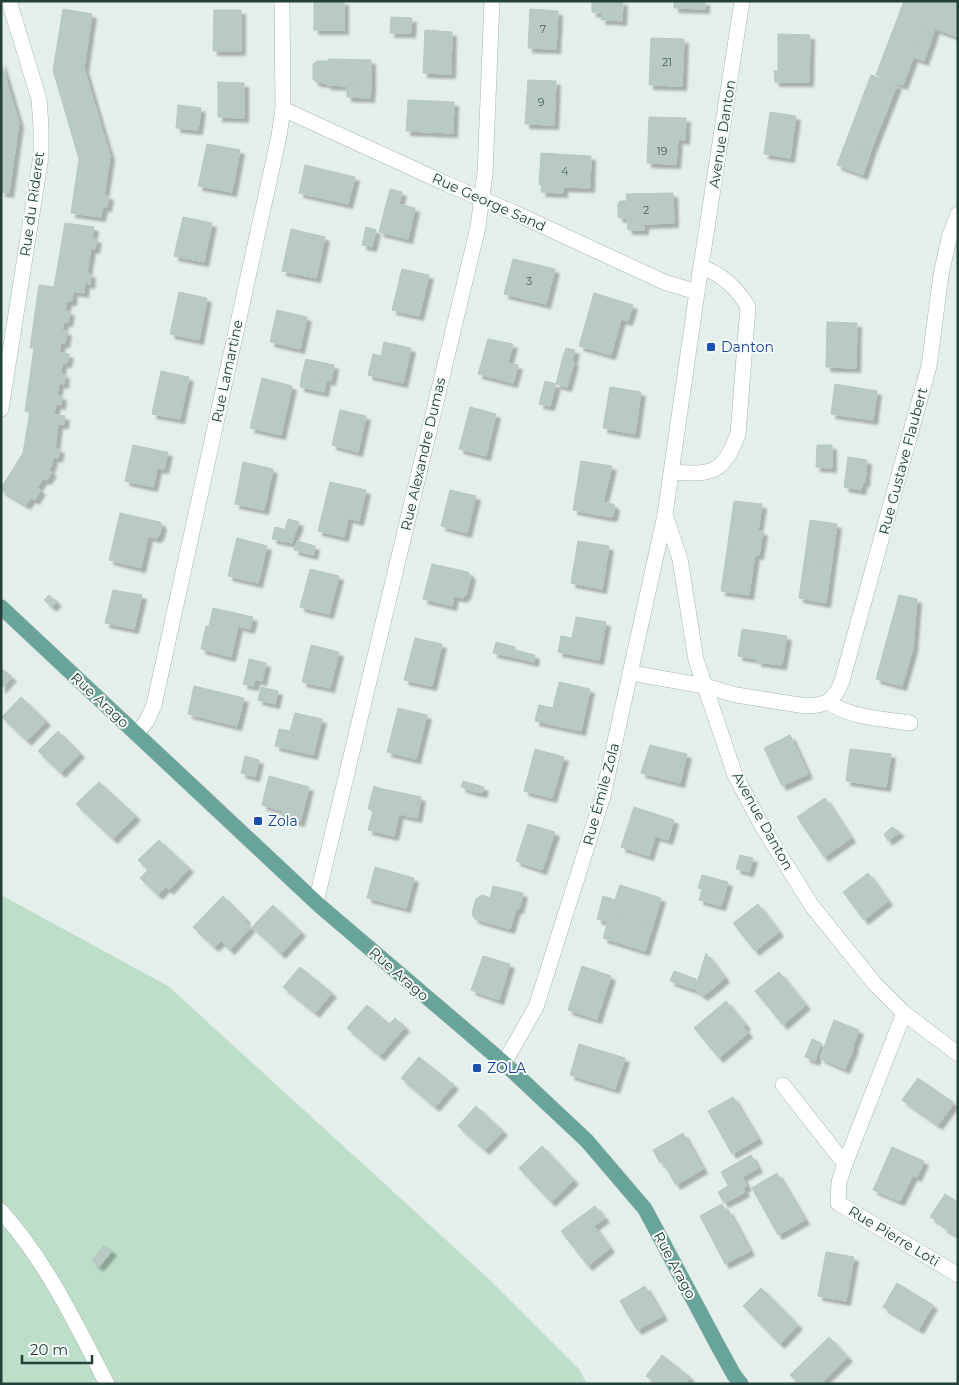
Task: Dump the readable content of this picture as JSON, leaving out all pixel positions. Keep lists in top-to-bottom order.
{
  "streets": {
    "main road": ["Rue Arago"],
    "street": [
      "Avenue Danton",
      "Rue George Sand",
      "Rue du Rideret",
      "Rue Lamartine",
      "Rue Alexandre Dumas",
      "Rue Gustave Flaubert",
      "Rue Émile Zola",
      "Rue Pierre Loti"
    ]
  },
  "crossings": [
    ["Avenue Danton", "Rue George Sand"],
    ["Avenue Danton", "Rue Émile Zola"],
    ["Avenue Danton", "Rue Pierre Loti"],
    ["Rue George Sand", "Rue Lamartine"],
    ["Rue George Sand", "Rue Alexandre Dumas"],
    ["Rue Lamartine", "Rue Arago"],
    ["Rue Alexandre Dumas", "Rue Arago"],
    ["Rue Arago", "Rue Émile Zola"]
  ],
  "places": {
    "transit": ["Danton", "Zola", "ZOLA"]
  },
  "house_numbers": [
    "7",
    "21",
    "9",
    "19",
    "4",
    "2",
    "3"
  ],
  "scale_bar": "20 m"
}
